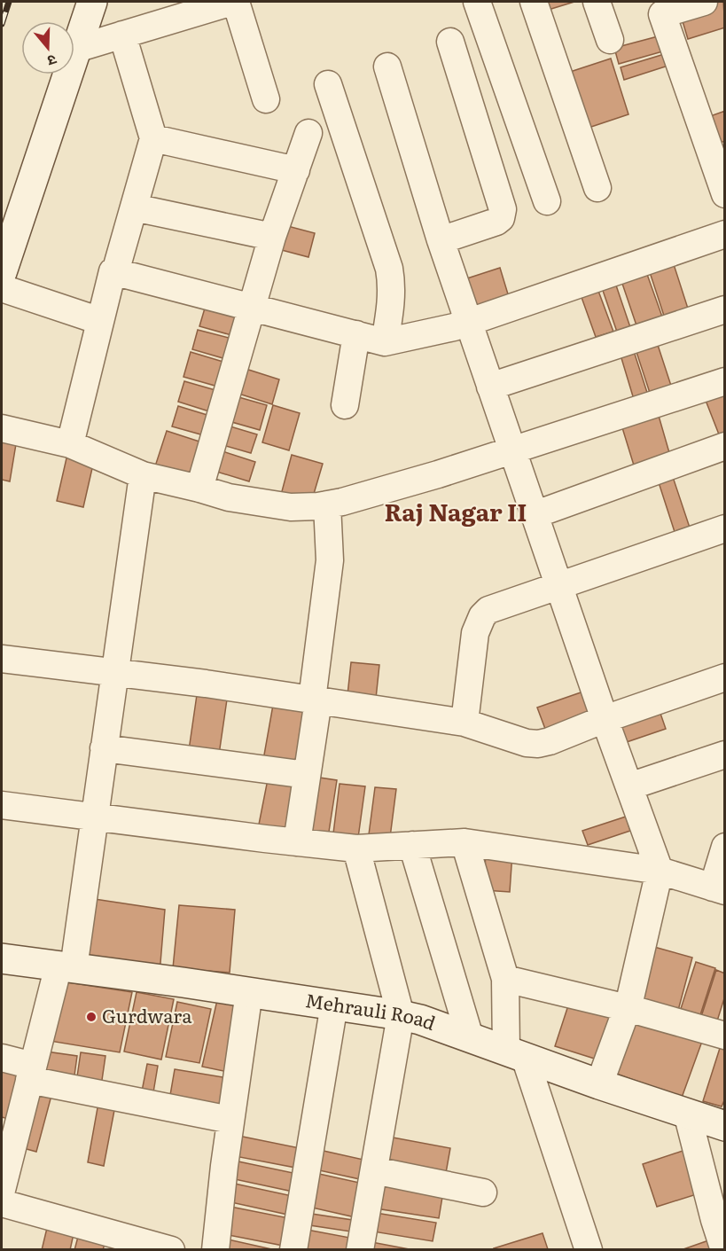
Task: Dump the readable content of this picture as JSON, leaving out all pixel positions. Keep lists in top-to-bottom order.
{
  "streets": {
    "street": ["Mehrauli Road"]
  },
  "districts": ["Raj Nagar II"],
  "places": ["Gurdwara"],
  "north": "bottom"
}
